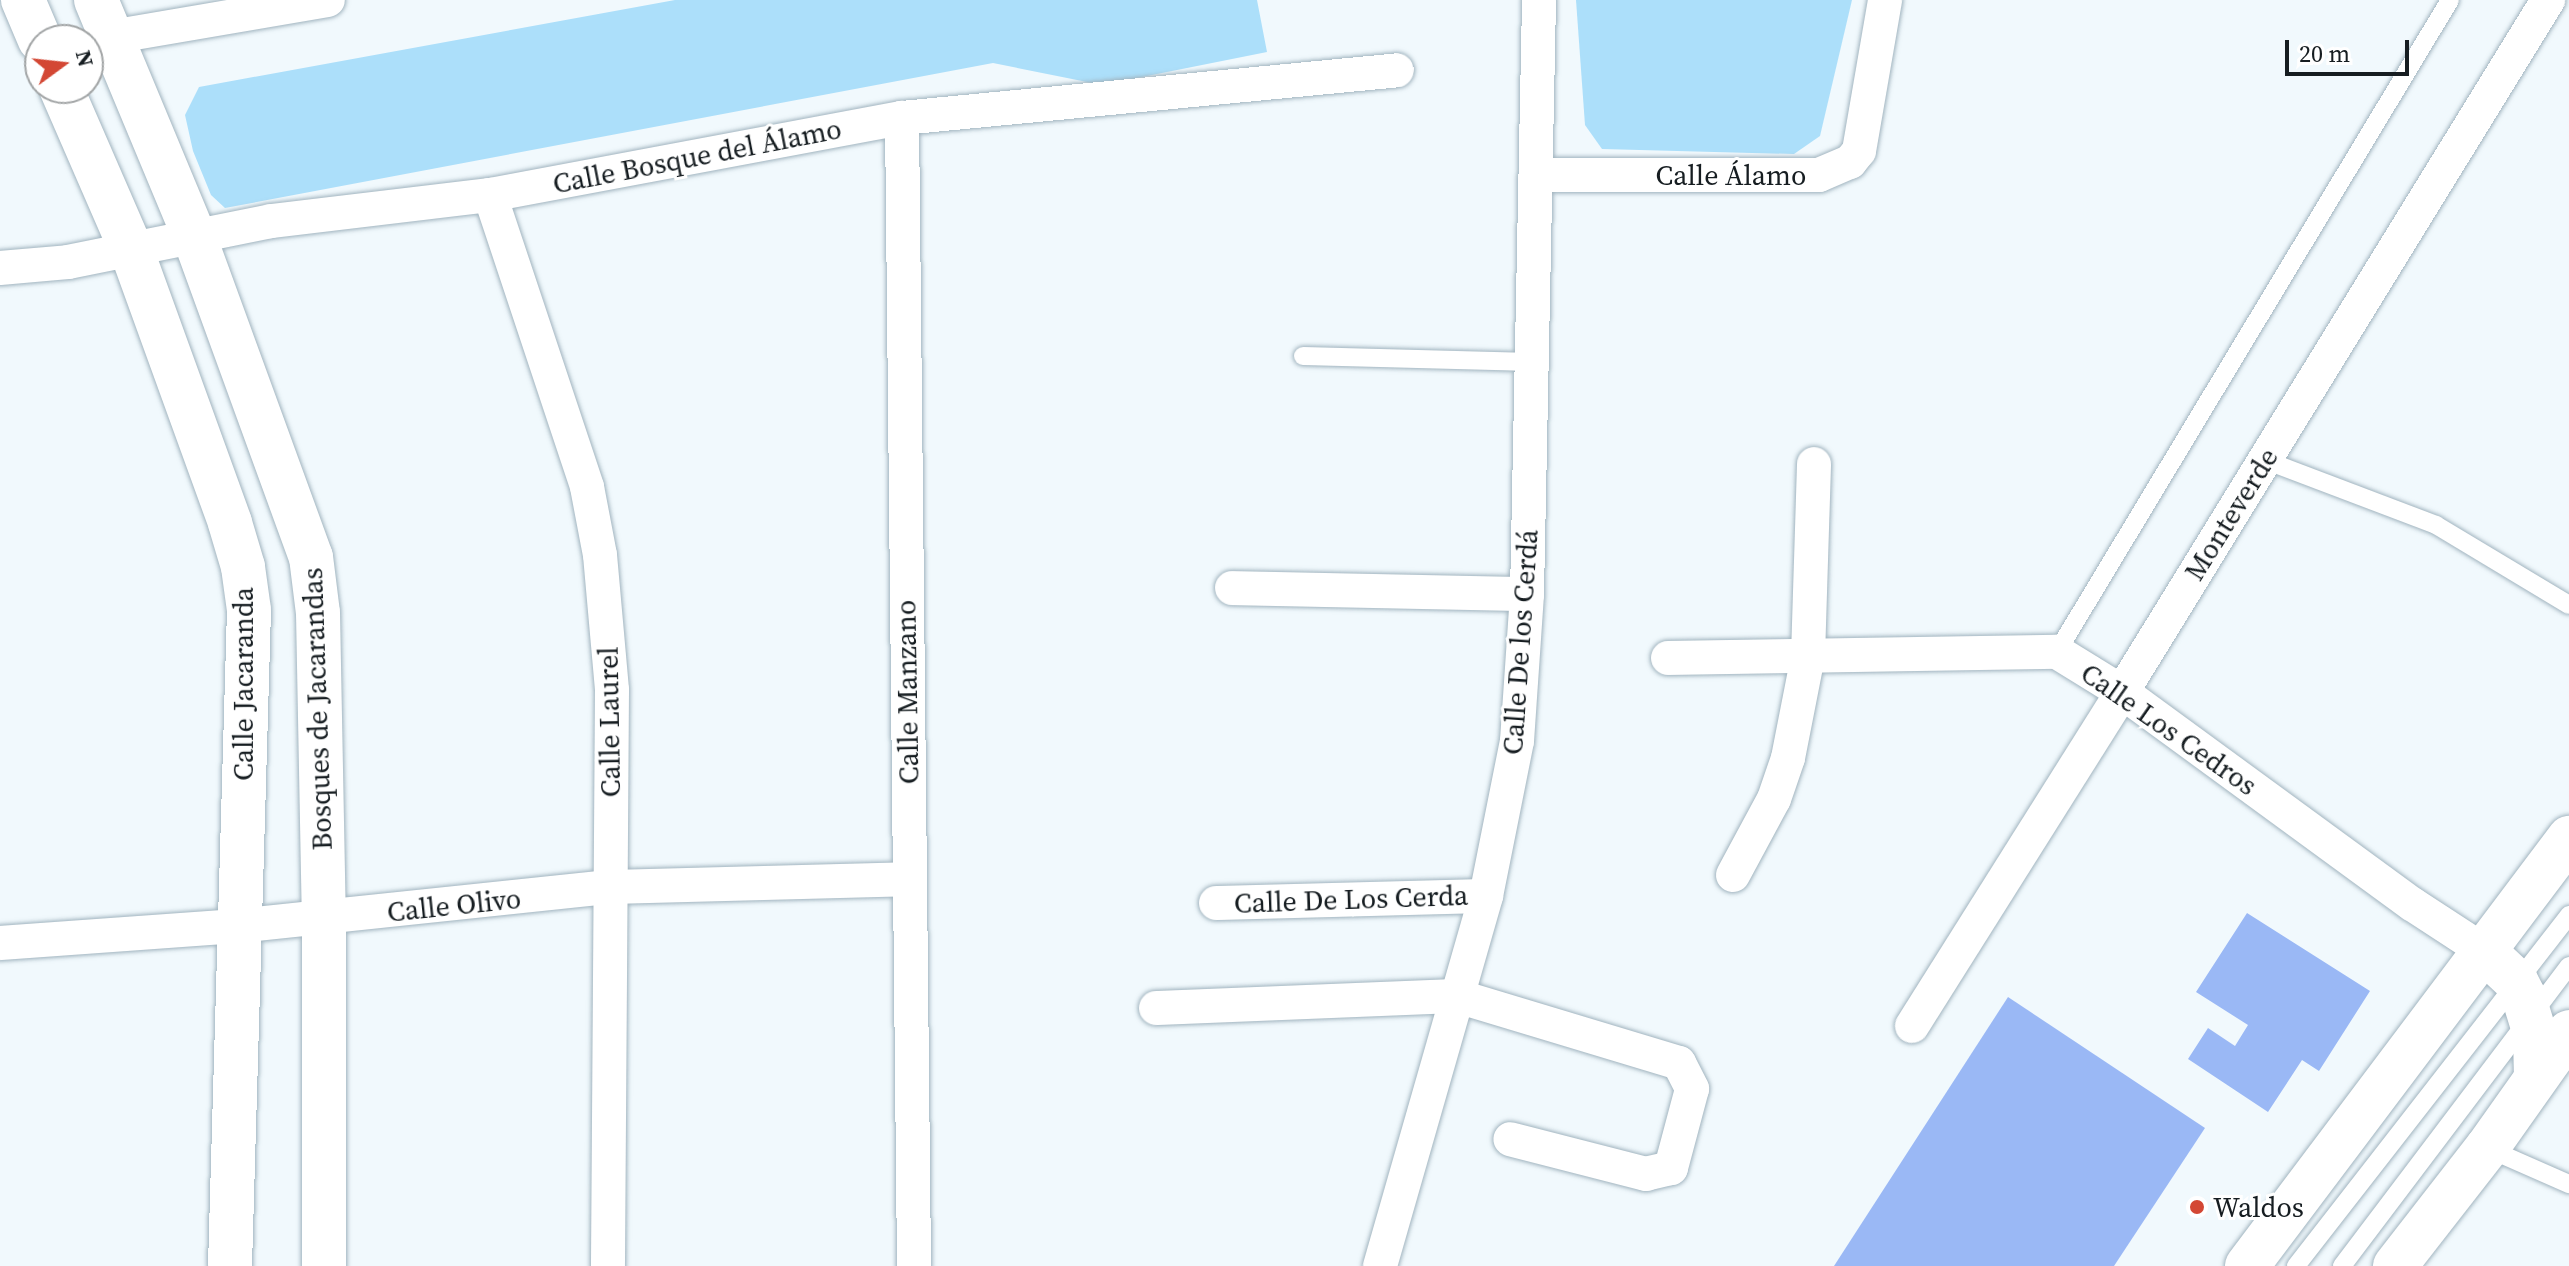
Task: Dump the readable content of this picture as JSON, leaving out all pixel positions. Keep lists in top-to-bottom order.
{
  "streets": {
    "street": [
      "Calle Bosque del Álamo",
      "Calle Álamo",
      "Monteverde",
      "Calle De los Cerdá",
      "Calle Jacaranda",
      "Calle Manzano",
      "Bosques de Jacarandas",
      "Calle Laurel",
      "Calle Los Cedros",
      "Calle De Los Cerda",
      "Calle Olivo"
    ]
  },
  "crossings": [
    ["Calle Bosque del Álamo", "Calle Jacaranda"],
    ["Calle Bosque del Álamo", "Calle Manzano"],
    ["Calle Bosque del Álamo", "Bosques de Jacarandas"],
    ["Calle Bosque del Álamo", "Calle Laurel"],
    ["Calle Álamo", "Calle De los Cerdá"],
    ["Monteverde", "Calle Los Cedros"],
    ["Calle De los Cerdá", "Calle De Los Cerda"],
    ["Calle Jacaranda", "Calle Olivo"],
    ["Calle Manzano", "Calle Olivo"],
    ["Bosques de Jacarandas", "Calle Olivo"],
    ["Calle Laurel", "Calle Olivo"]
  ],
  "places": ["Waldos"],
  "scale_bar": "20 m",
  "north": "right"
}
